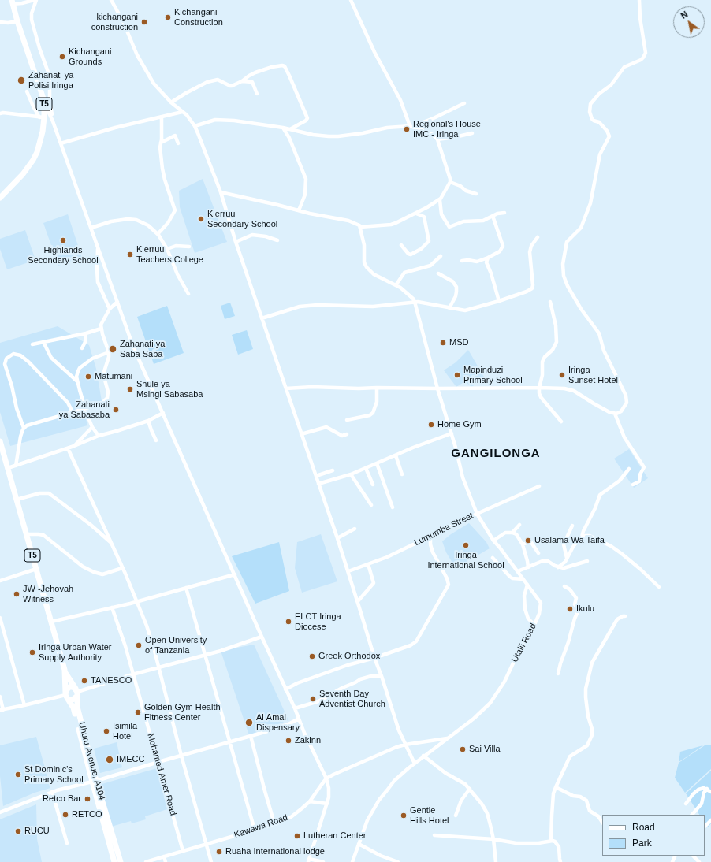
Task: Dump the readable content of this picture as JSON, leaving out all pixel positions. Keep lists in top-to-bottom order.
{
  "streets": {
    "highway": ["T5", "Uhuru Avenue, A104"],
    "street": [
      "Lumumba Street",
      "Utalii Road",
      "Mohamed Amer Road",
      "Kawawa Road"
    ]
  },
  "crossings": [
    ["T5", "Uhuru Avenue, A104"],
    ["Lumumba Street", "Utalii Road"],
    ["Utalii Road", "Kawawa Road"],
    ["Mohamed Amer Road", "Kawawa Road"]
  ],
  "districts": ["GANGILONGA"],
  "places": [
    "Kichangani Construction",
    "kichangani construction",
    "Kichangani Grounds",
    "Zahanati ya Polisi Iringa",
    "Regional's House IMC - Iringa",
    "Klerruu Secondary School",
    "Highlands Secondary School",
    "Klerruu Teachers College",
    "MSD",
    "Zahanati ya Saba Saba",
    "Mapinduzi Primary School",
    "Iringa Sunset Hotel",
    "Matumani",
    "Shule ya Msingi Sabasaba",
    "Zahanati ya Sabasaba",
    "Home Gym",
    "Usalama Wa Taifa",
    "Iringa International School",
    "JW -Jehovah Witness",
    "Ikulu",
    "ELCT Iringa Diocese",
    "Open University of Tanzania",
    "Iringa Urban Water Supply Authority",
    "Greek Orthodox",
    "TANESCO",
    "Seventh Day Adventist Church",
    "Golden Gym Health Fitness Center",
    "Al Amal Dispensary",
    "Isimila Hotel",
    "Zakinn",
    "Sai Villa",
    "IMECC",
    "St Dominic's Primary School",
    "Retco Bar",
    "RETCO",
    "Gentle Hills Hotel",
    "RUCU",
    "Lutheran Center",
    "Ruaha International lodge"
  ],
  "legend": ["Road", "Park"],
  "north": "top left"
}
